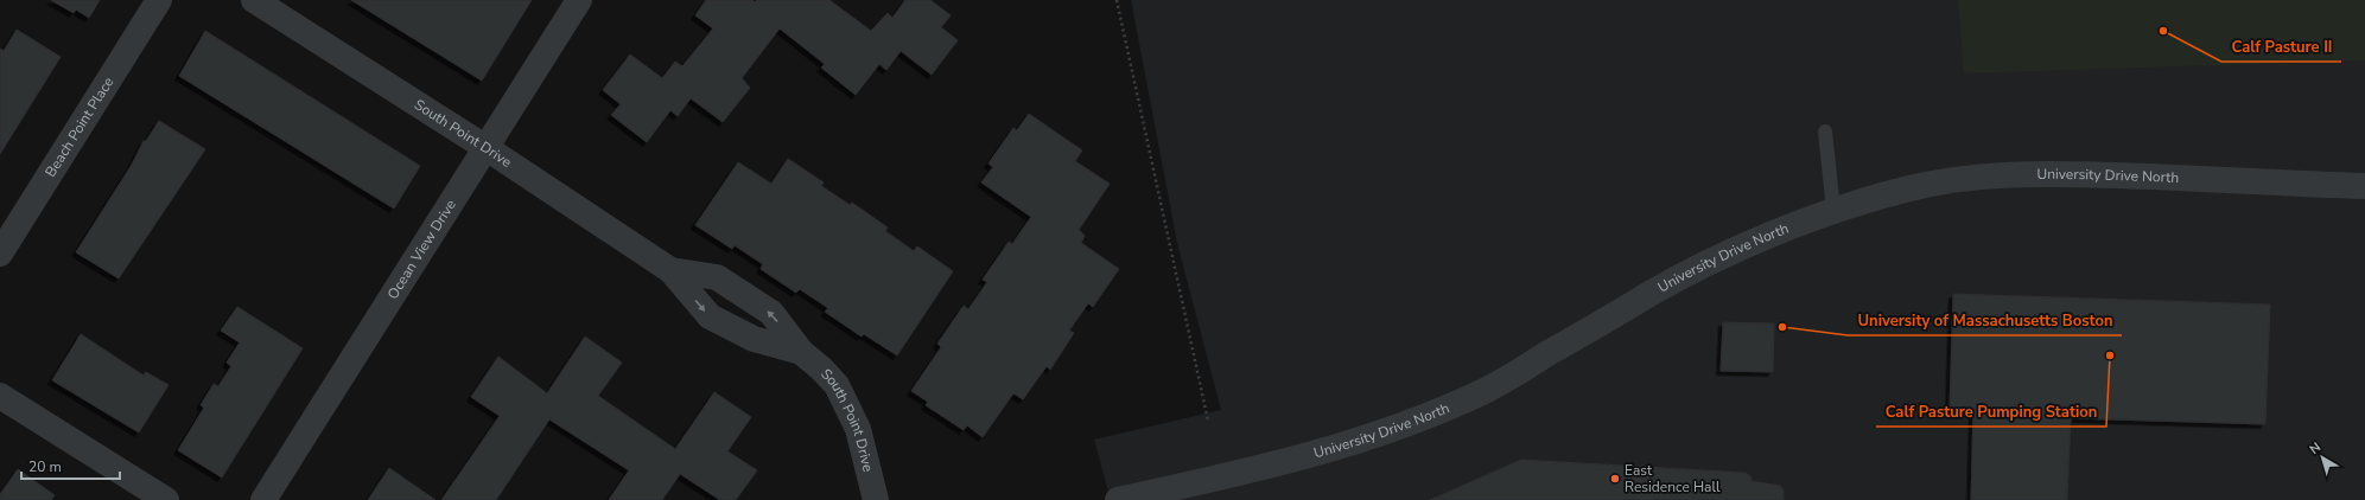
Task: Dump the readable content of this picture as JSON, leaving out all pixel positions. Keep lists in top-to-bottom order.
{
  "streets": {
    "street": [
      "Beach Point Place",
      "South Point Drive",
      "University Drive North",
      "Ocean View Drive"
    ]
  },
  "crossings": [
    ["South Point Drive", "Ocean View Drive"]
  ],
  "places": [
    "Calf Pasture II",
    "University of Massachusetts Boston",
    "Calf Pasture Pumping Station",
    "East Residence Hall"
  ],
  "scale_bar": "20 m",
  "north": "top left"
}
